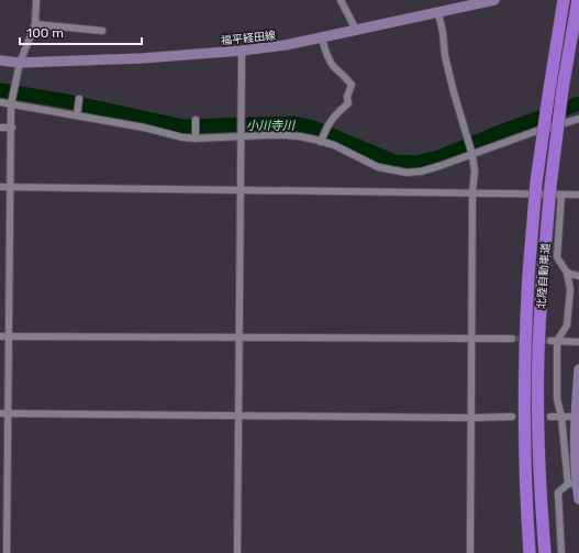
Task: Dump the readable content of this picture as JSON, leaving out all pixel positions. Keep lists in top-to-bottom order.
{
  "streets": {
    "highway": ["北陸自動車道"],
    "main road": ["福平経田線"]
  },
  "water": ["小川寺川"],
  "scale_bar": "100 m"
}
